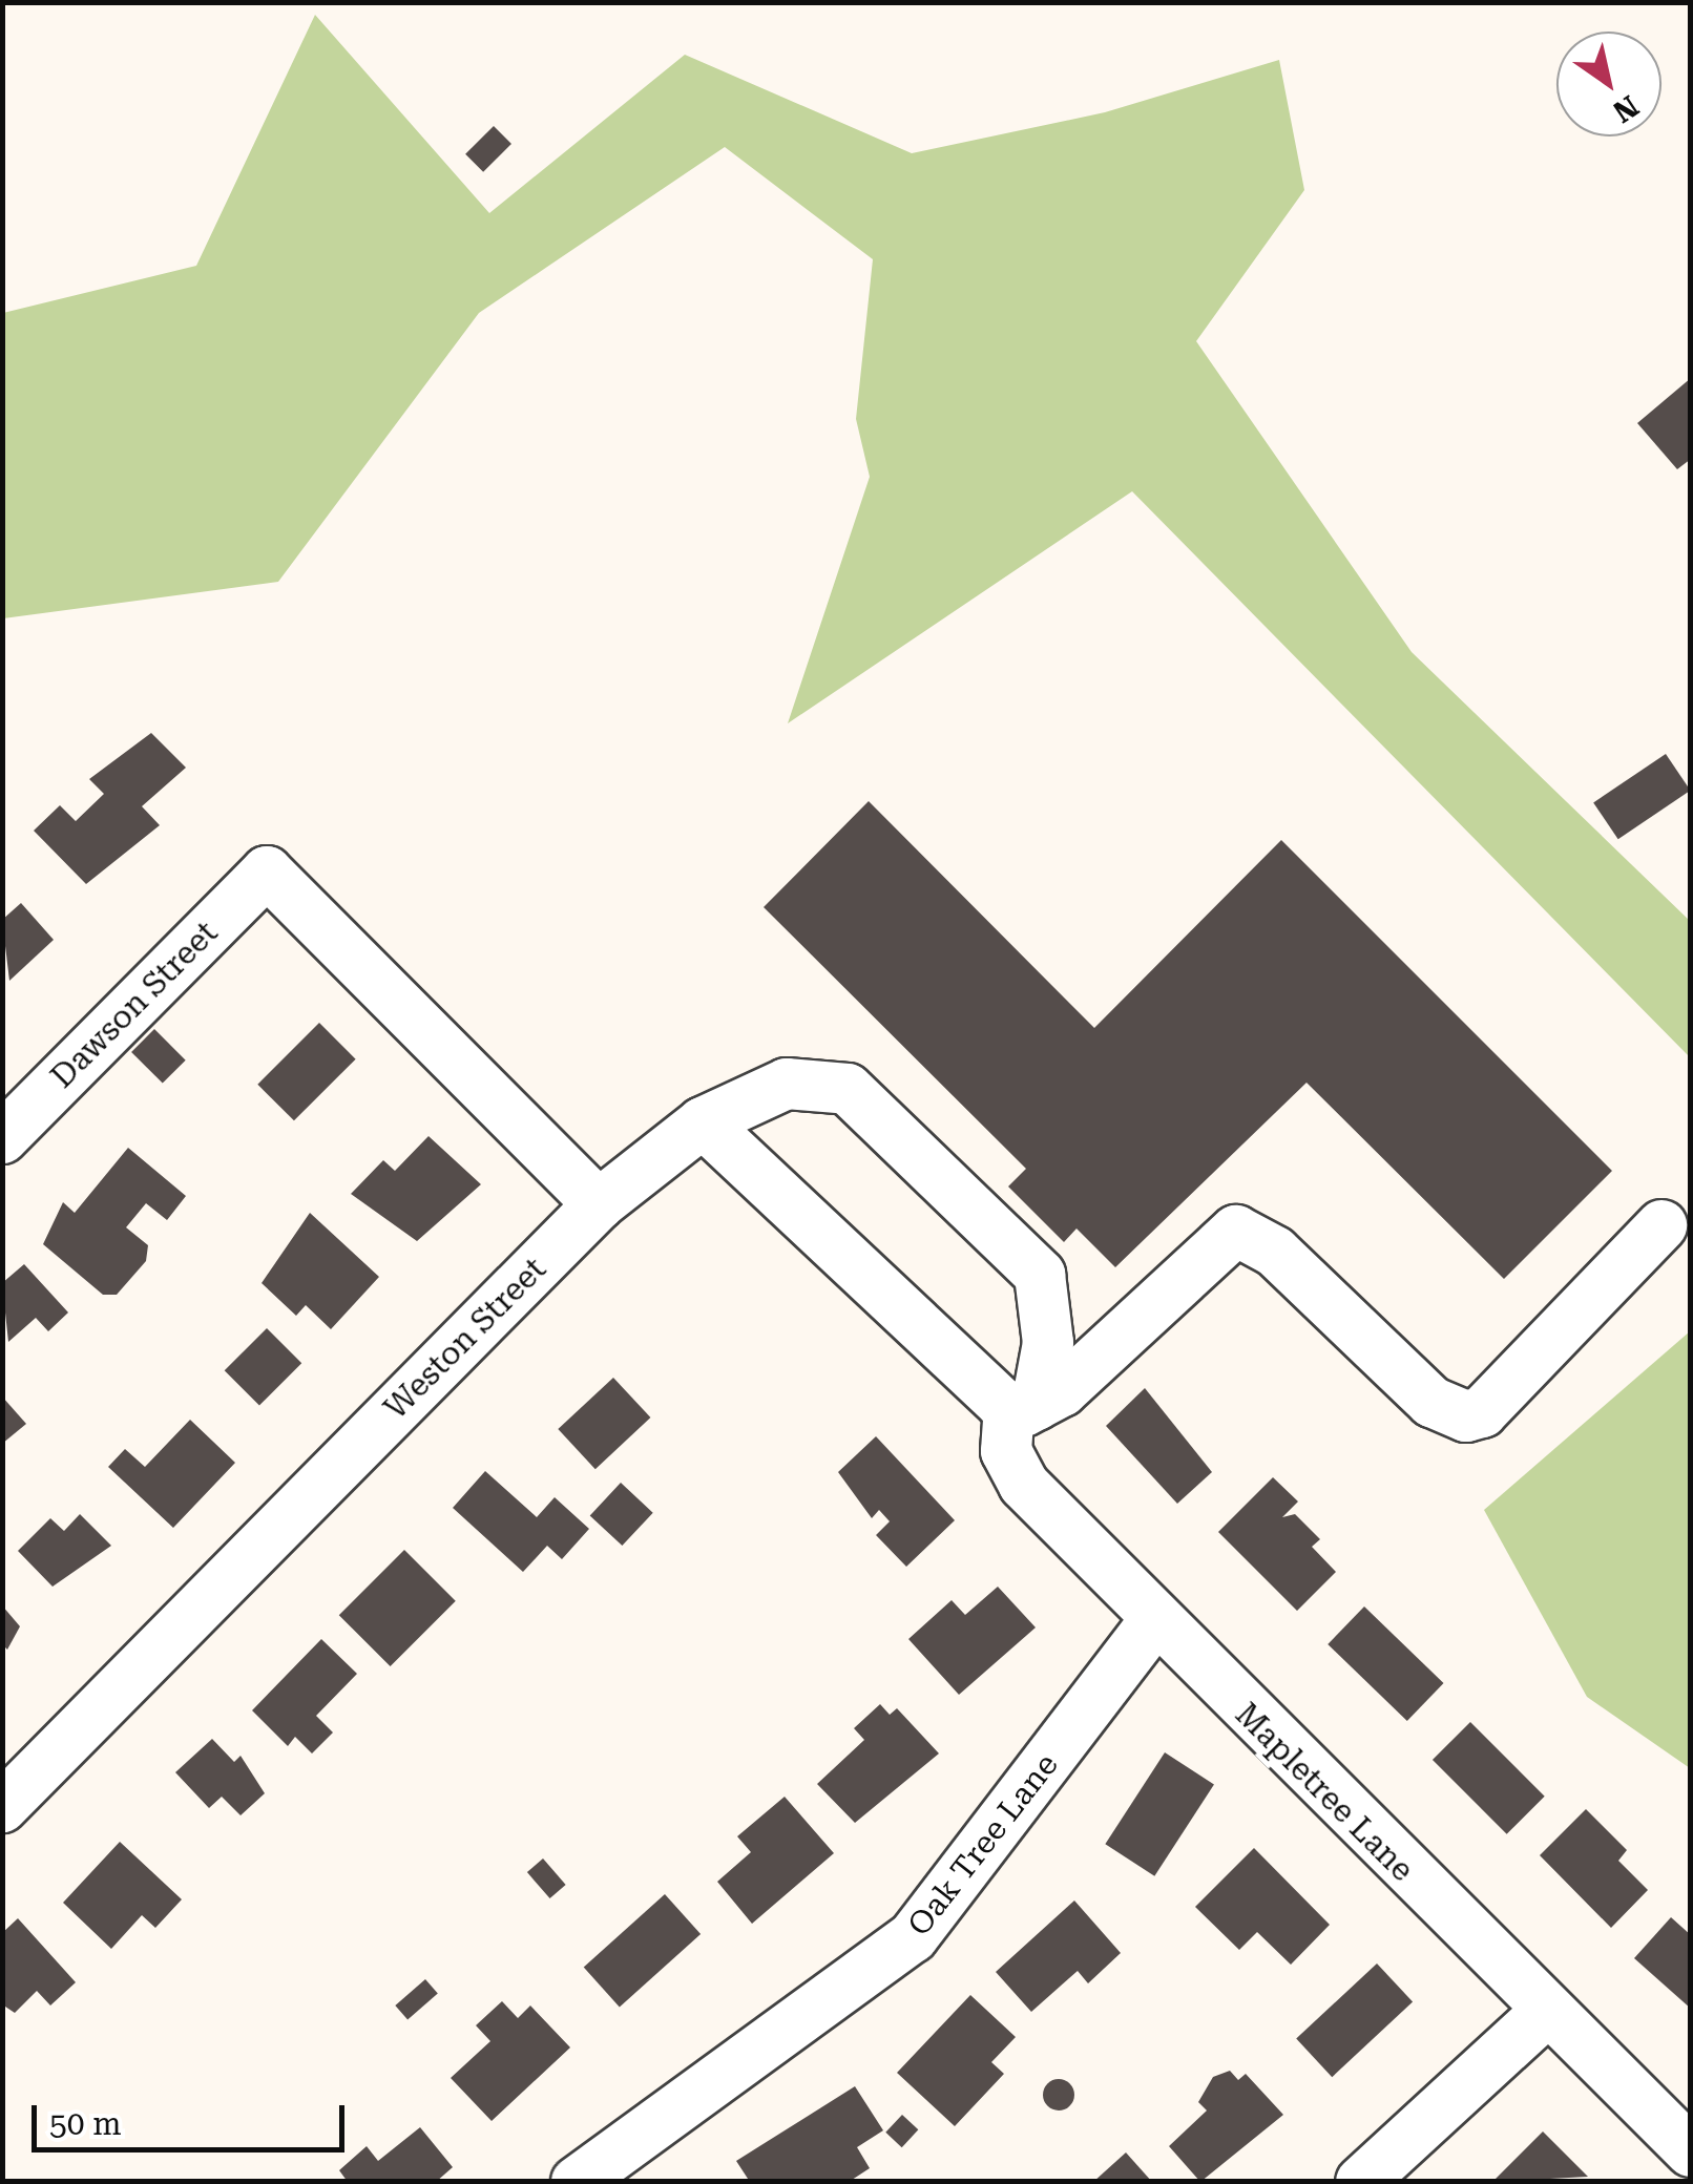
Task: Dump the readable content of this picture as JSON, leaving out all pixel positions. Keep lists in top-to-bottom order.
{
  "streets": {
    "street": [
      "Dawson Street",
      "Weston Street",
      "Mapletree Lane",
      "Oak Tree Lane"
    ]
  },
  "crossings": [
    ["Dawson Street", "Weston Street"],
    ["Weston Street", "Mapletree Lane"],
    ["Mapletree Lane", "Oak Tree Lane"]
  ],
  "scale_bar": "50 m",
  "north": "bottom right"
}
